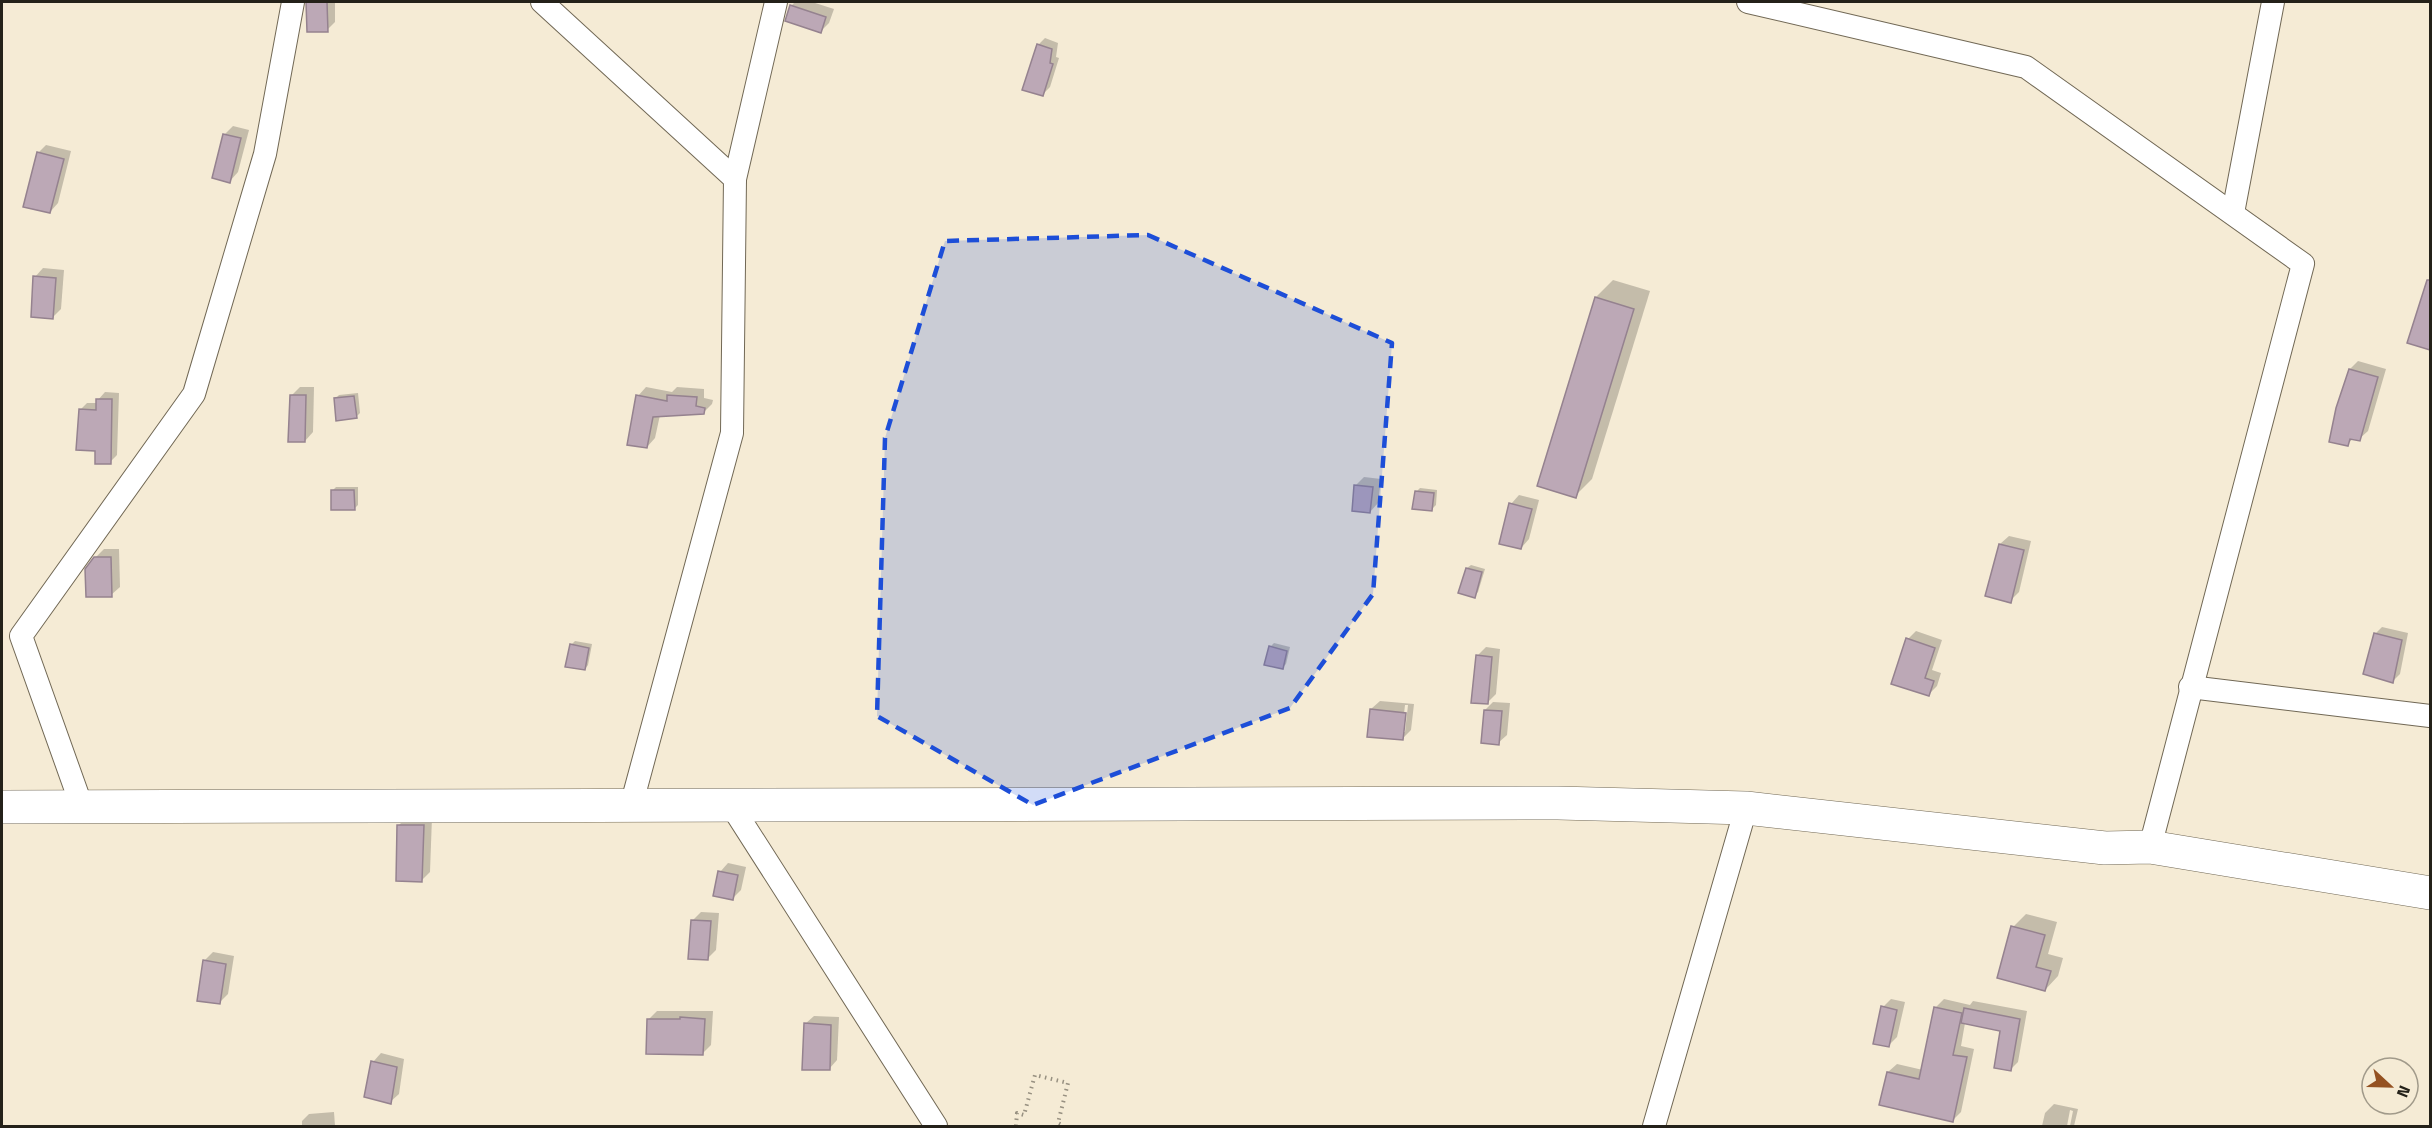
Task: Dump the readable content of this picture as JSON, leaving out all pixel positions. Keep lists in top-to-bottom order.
{
  "north": "right"
}
